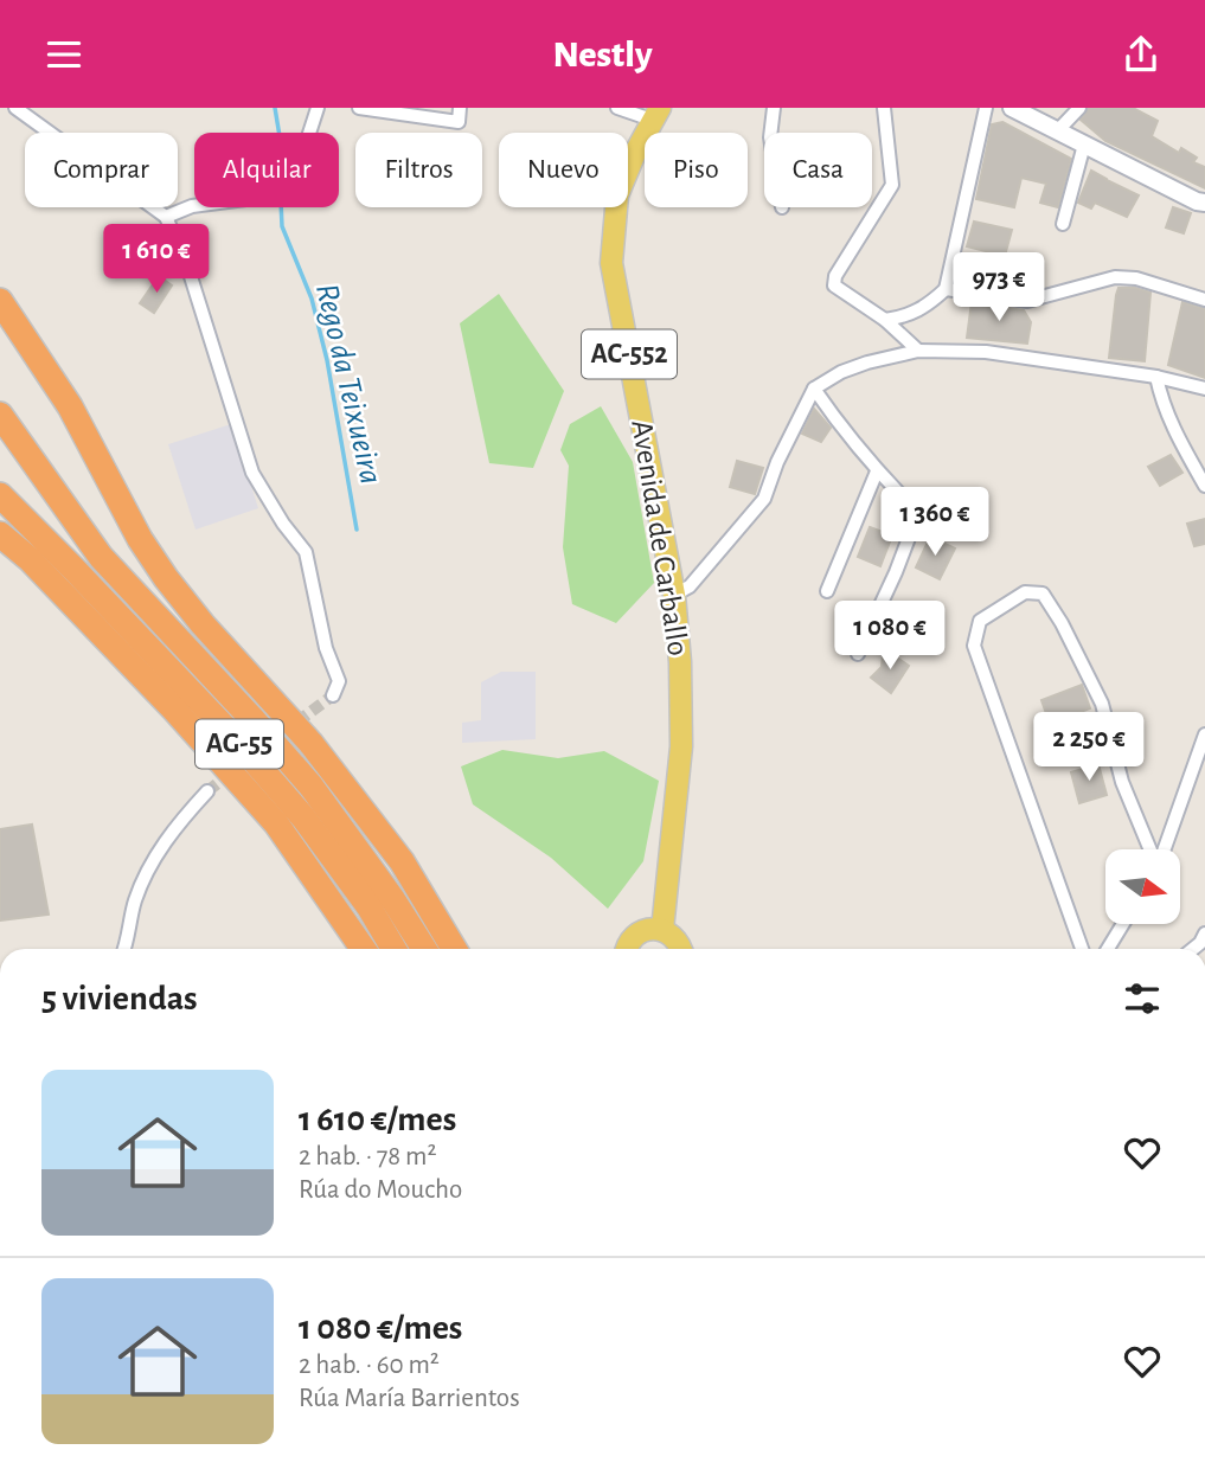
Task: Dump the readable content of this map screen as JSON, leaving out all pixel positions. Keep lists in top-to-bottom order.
{
  "streets": {
    "highway": ["AG-55"],
    "main road": ["AC-552", "Avenida de Carballo"]
  },
  "water": ["Rego da Teixueira"],
  "north": "right",
  "page": {
    "header": "Nestly",
    "chip": [
      "Comprar",
      "Alquilar",
      "Filtros",
      "Nuevo",
      "Piso",
      "Casa"
    ],
    "price": [
      "1 610 €",
      "973 €",
      "1 360 €",
      "1 080 €",
      "2 250 €"
    ],
    "heading": "5 viviendas",
    "list": [
      {
        "name": "1 610 €/mes",
        "note": "2 hab. · 78 m² · Rúa do Moucho"
      },
      {
        "name": "1 080 €/mes",
        "note": "2 hab. · 60 m² · Rúa María Barrientos"
      }
    ]
  }
}
